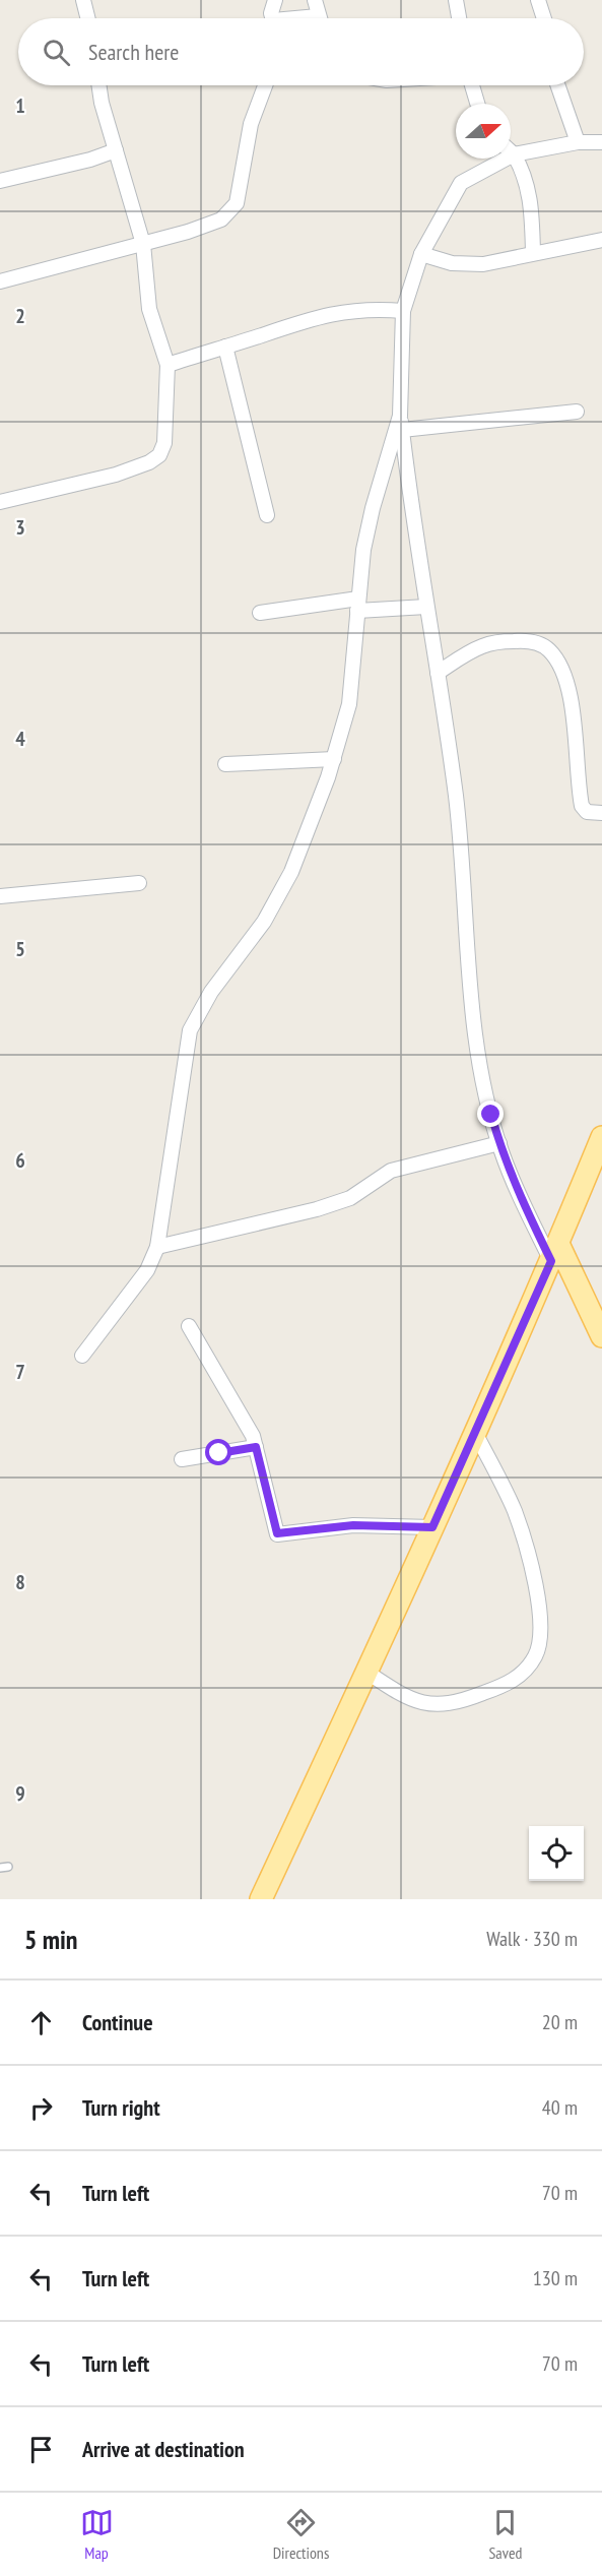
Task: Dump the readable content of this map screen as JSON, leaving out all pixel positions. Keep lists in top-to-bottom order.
{
  "north": "right",
  "page": {
    "search": "Search here",
    "heading": ["5 min", "Walk · 330 m"],
    "list": [
      ["Continue", "20 m"],
      ["Turn right", "40 m"],
      ["Turn left", "70 m"],
      ["Turn left", "130 m"],
      ["Turn left", "70 m"],
      "Arrive at destination"
    ],
    "nav": ["Map", "Directions", "Saved"]
  },
  "grid": {
    "rows": [
      "1",
      "2",
      "3",
      "4",
      "5",
      "6",
      "7",
      "8",
      "9"
    ]
  }
}
